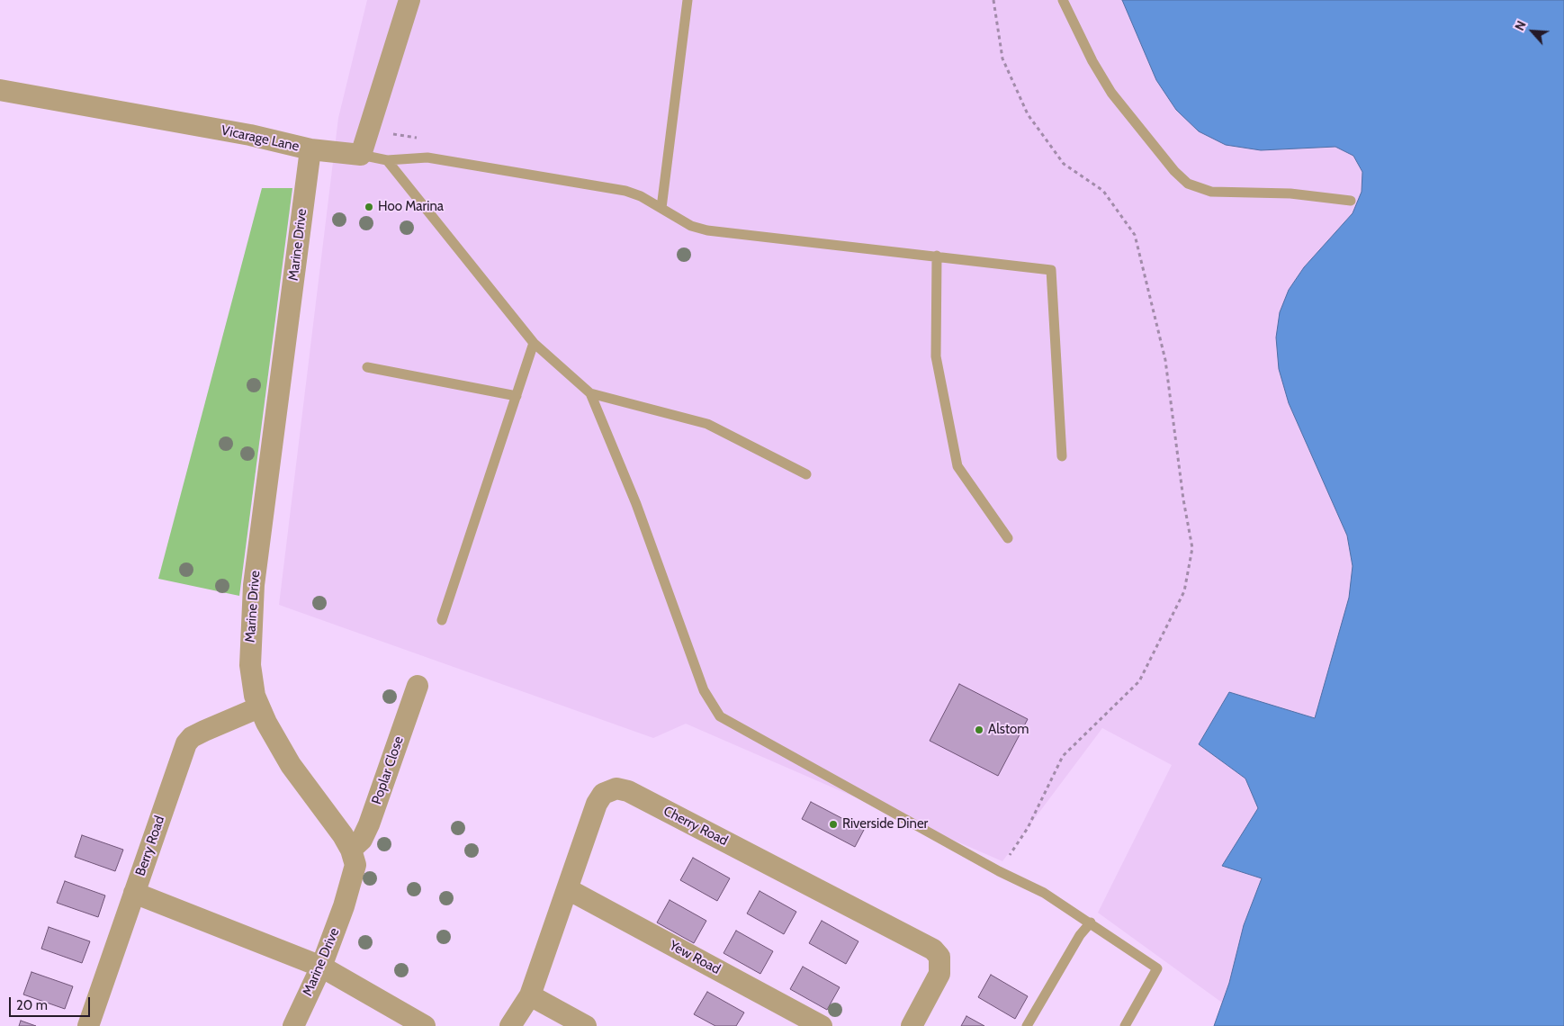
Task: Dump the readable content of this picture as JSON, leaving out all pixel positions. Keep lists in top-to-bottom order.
{
  "streets": {
    "street": [
      "Vicarage Lane",
      "Marine Drive",
      "Poplar Close",
      "Cherry Road",
      "Berry Road",
      "Yew Road"
    ]
  },
  "crossings": [
    ["Vicarage Lane", "Marine Drive"],
    ["Marine Drive", "Poplar Close"],
    ["Marine Drive", "Berry Road"],
    ["Cherry Road", "Yew Road"]
  ],
  "places": ["Hoo Marina", "Alstom", "Riverside Diner"],
  "scale_bar": "20 m",
  "north": "top left"
}
